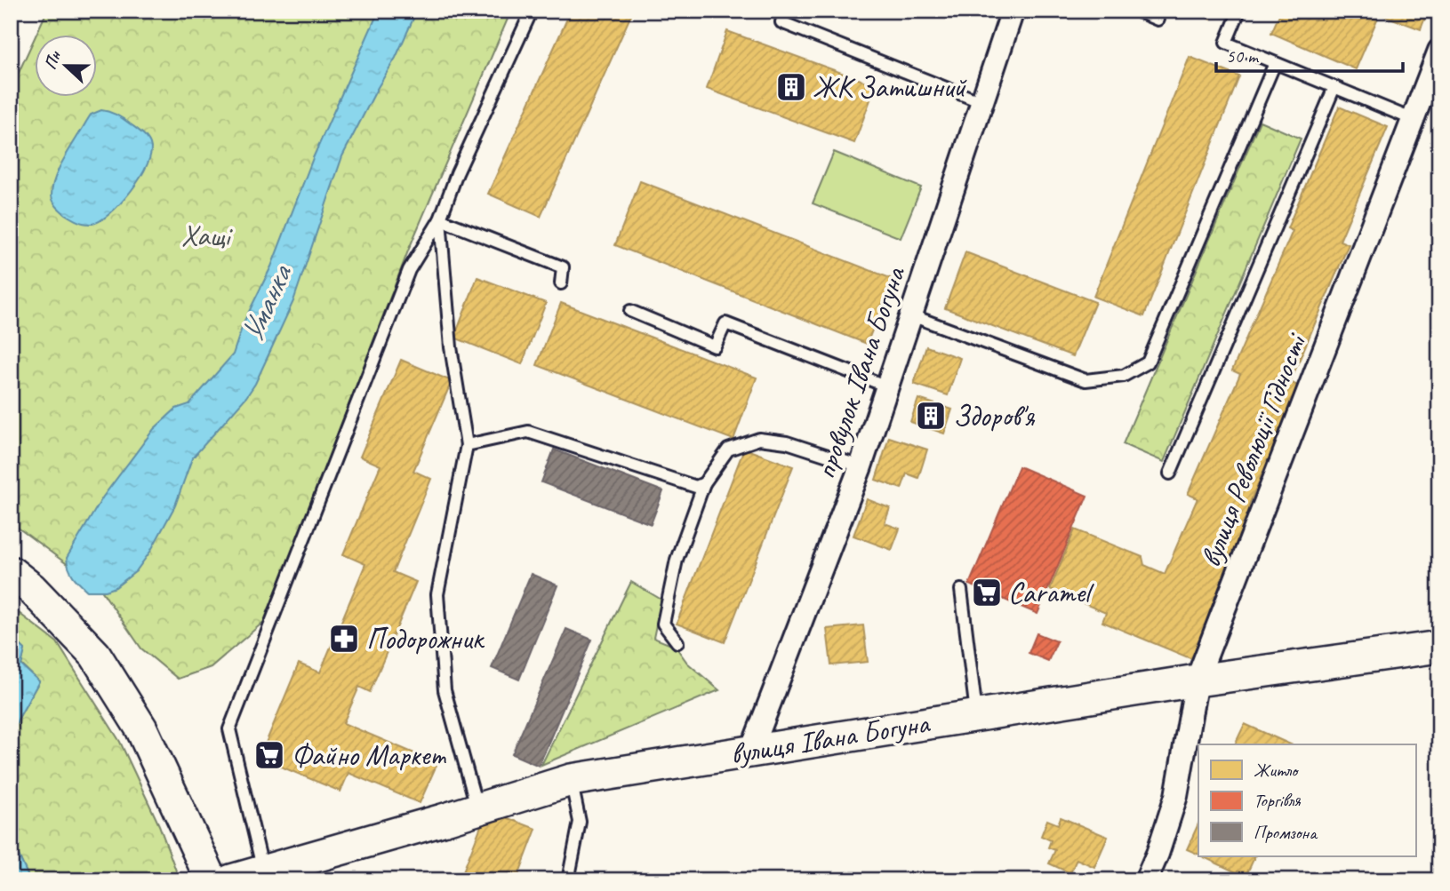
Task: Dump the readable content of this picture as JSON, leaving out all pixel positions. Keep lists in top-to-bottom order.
{
  "streets": {
    "main road": ["вулиця Івана Богуна"],
    "street": ["провулок Івана Богуна", "вулиця Революції Гідності"]
  },
  "crossings": [
    ["провулок Івана Богуна", "вулиця Івана Богуна"],
    ["вулиця Революції Гідності", "вулиця Івана Богуна"]
  ],
  "water": ["Уманка"],
  "parks": ["Хащі"],
  "places": {
    "building": ["ЖК Затишний", "Здоров'я"],
    "supermarket": ["Caramel", "Файно Маркет"],
    "pharmacy": ["Подорожник"]
  },
  "legend": ["Житло", "Торгівля", "Промзона"],
  "scale_bar": "50 m",
  "north": "left"
}
